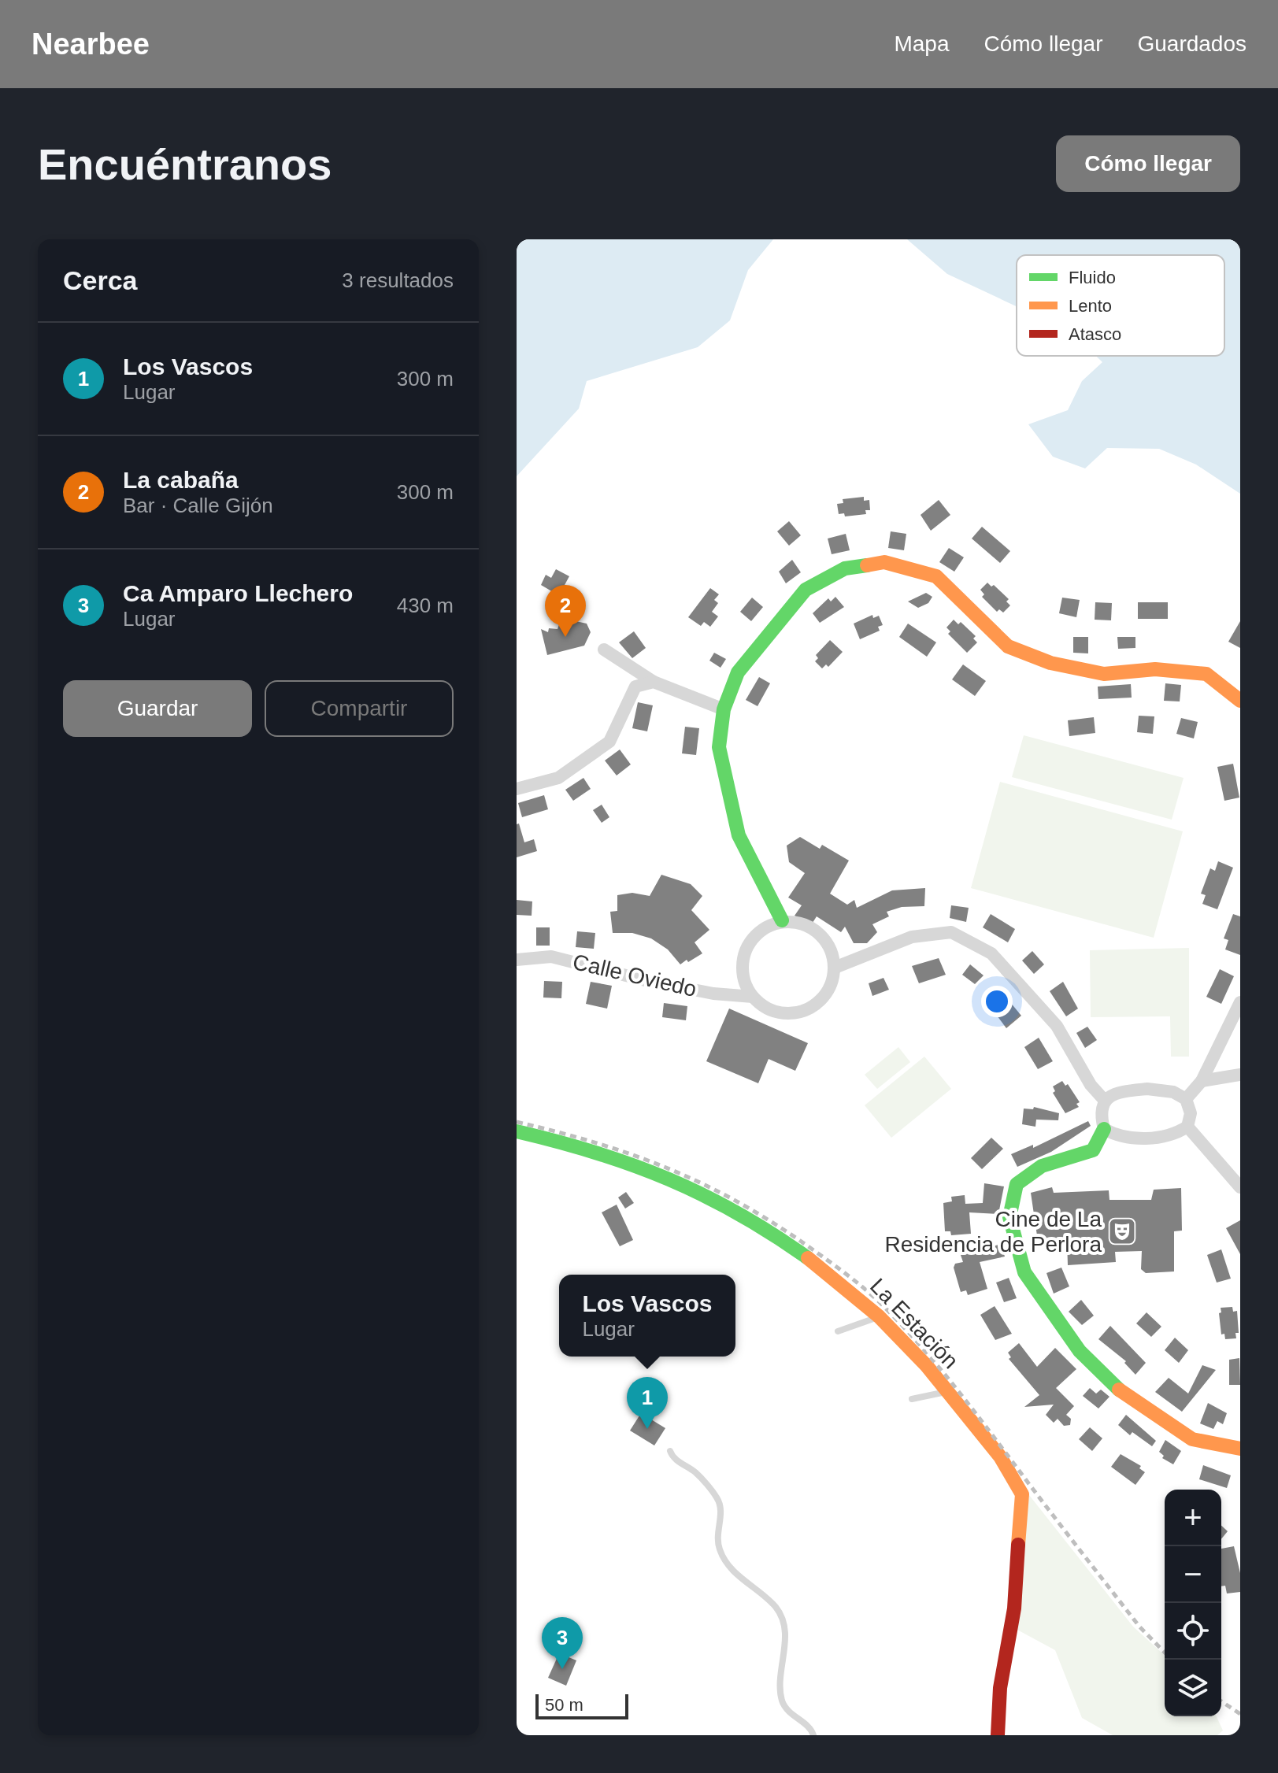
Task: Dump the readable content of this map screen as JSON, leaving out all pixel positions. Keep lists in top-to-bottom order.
{
  "streets": {
    "street": ["Calle Oviedo", "La Estación"]
  },
  "places": {
    "theatre": ["Cine de La Residencia de Perlora"]
  },
  "legend": ["Fluido", "Lento", "Atasco"],
  "scale_bar": "50 m",
  "page": {
    "header": "Nearbee",
    "nav": ["Mapa", "Cómo llegar", "Guardados"],
    "buttons": [
      "Cómo llegar",
      ["Guardar", "Compartir"]
    ],
    "title": "Encuéntranos",
    "heading": ["Cerca", "3 resultados"],
    "list": [
      {
        "mark": "1",
        "name": "Los Vascos",
        "note": "Lugar",
        "value": "300 m"
      },
      {
        "mark": "2",
        "name": "La cabaña",
        "note": "Bar · Calle Gijón",
        "value": "300 m"
      },
      {
        "mark": "3",
        "name": "Ca Amparo Llechero",
        "note": "Lugar",
        "value": "430 m"
      }
    ],
    "pins": ["2", "1", "3"],
    "popup": ["Los Vascos", "Lugar"],
    "map_buttons": ["+", "−"],
    "scale": "50 m"
  }
}
